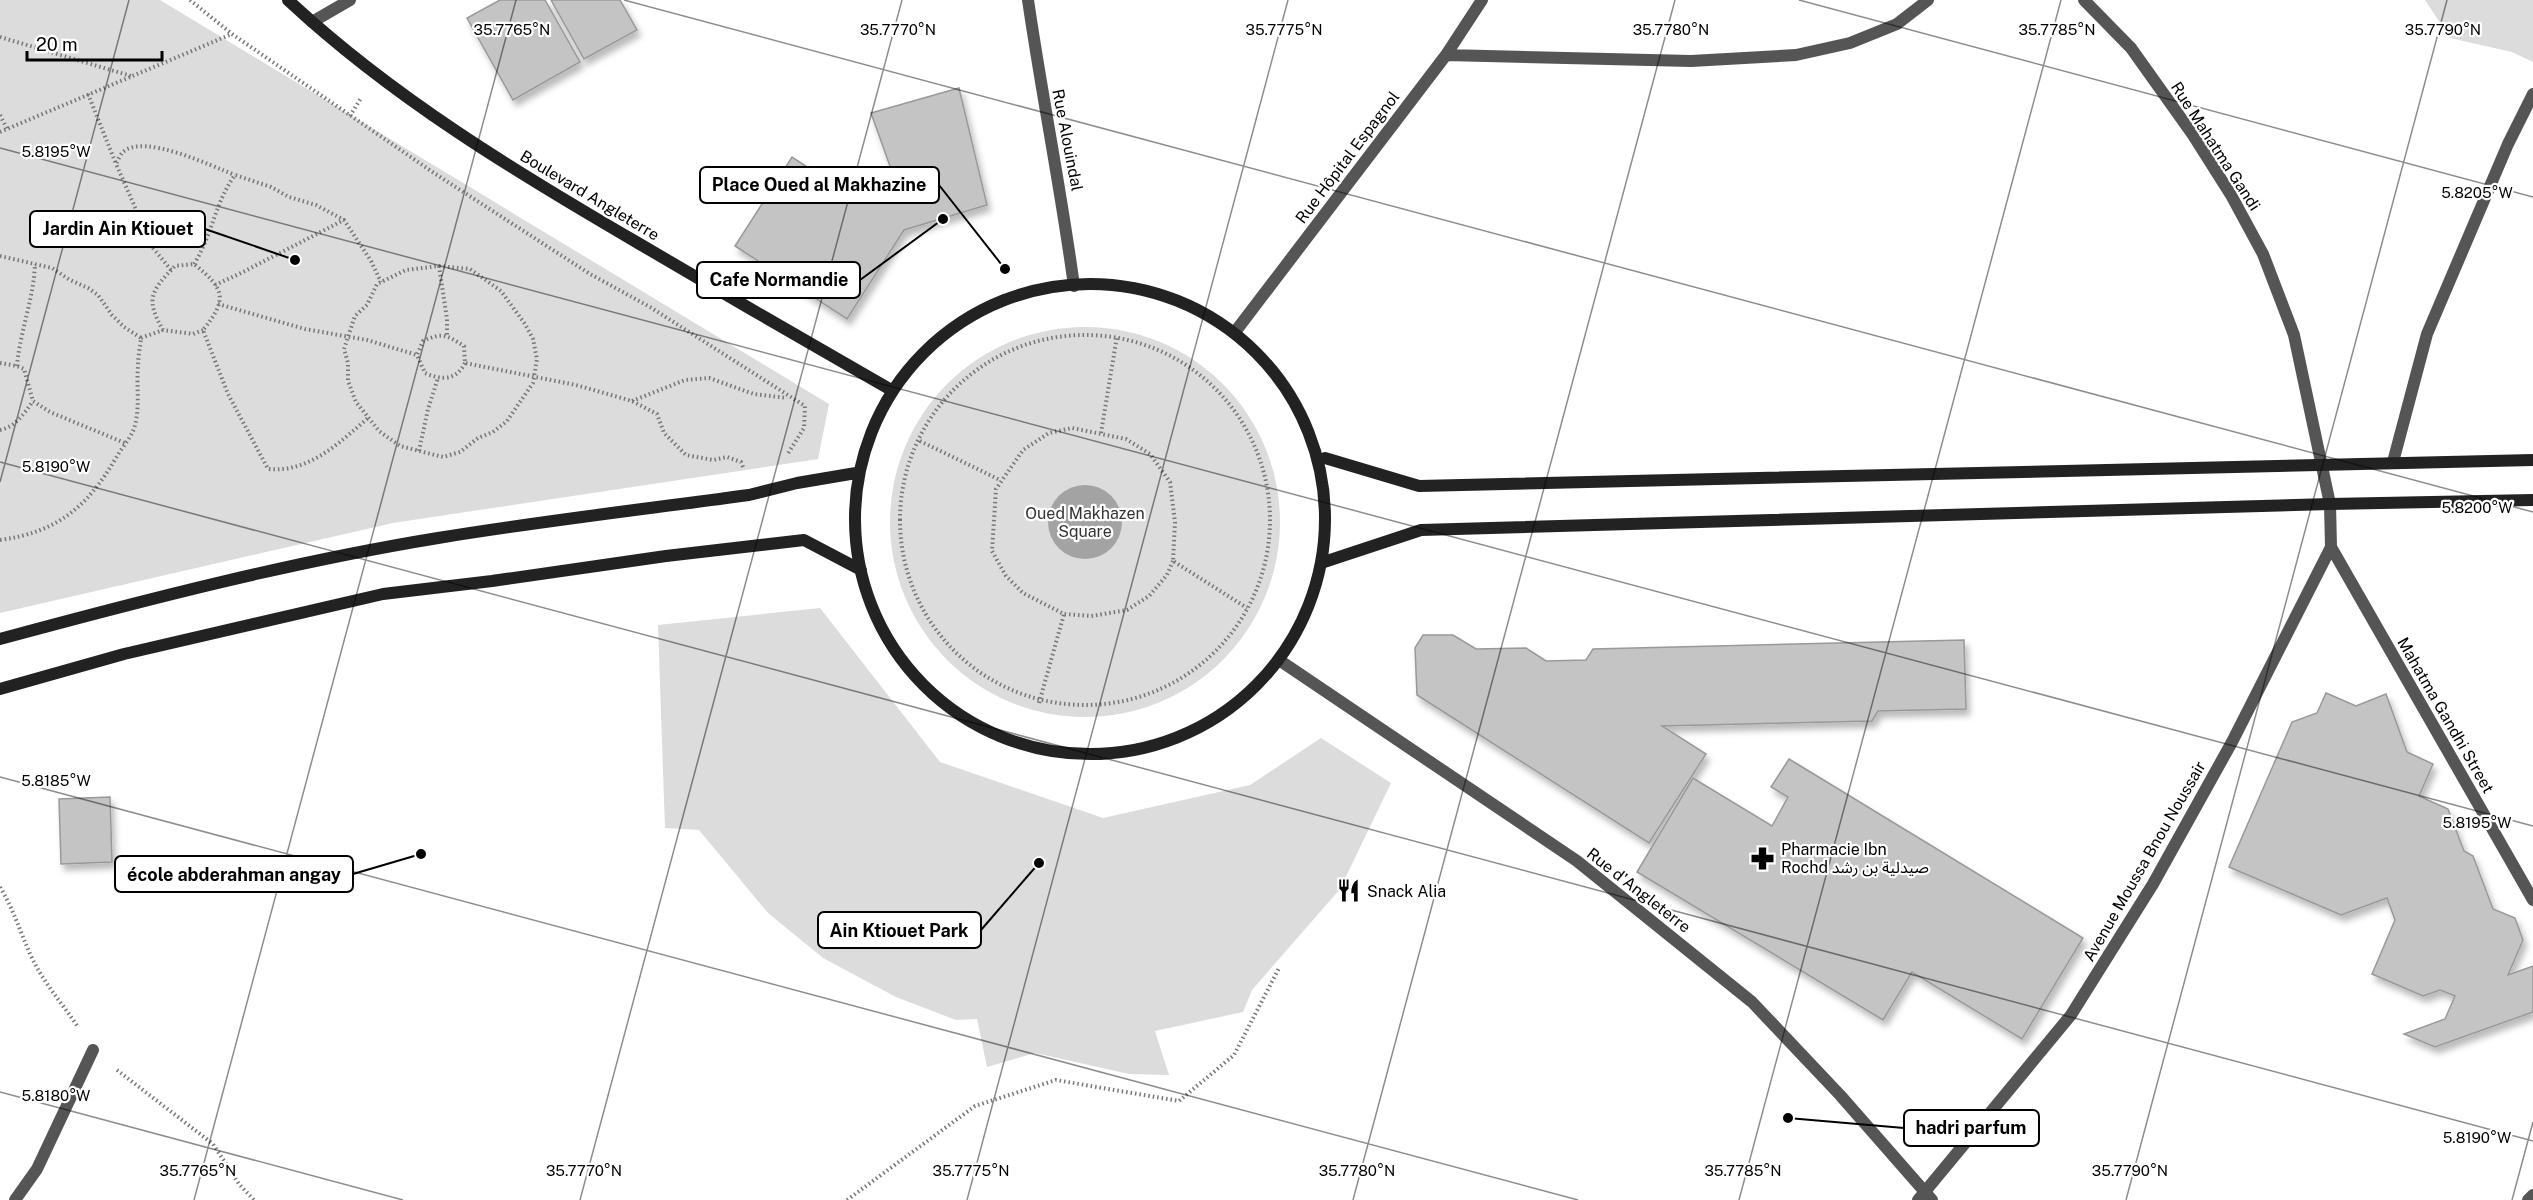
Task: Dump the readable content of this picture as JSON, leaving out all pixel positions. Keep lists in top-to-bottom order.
{
  "streets": {
    "main road": ["Boulevard Angleterre"],
    "street": [
      "Rue Alouindal",
      "Rue Mahatma Gandi",
      "Rue Hôpital Espagnol",
      "Mahatma Gandhi Street",
      "Avenue Moussa Bnou Noussair",
      "Rue d'Angleterre"
    ]
  },
  "crossings": [
    ["Rue Mahatma Gandi", "Avenue Moussa Bnou Noussair"],
    ["Mahatma Gandhi Street", "Avenue Moussa Bnou Noussair"],
    ["Avenue Moussa Bnou Noussair", "Rue d'Angleterre"]
  ],
  "parks": ["Oued Makhazen Square"],
  "places": {
    "other": [
      "Cafe Normandie",
      "Jardin Ain Ktiouet",
      "Place Oued al Makhazine",
      "école abderahman angay",
      "Ain Ktiouet Park",
      "hadri parfum"
    ],
    "pharmacy": ["Pharmacie Ibn Rochd صيدلية بن رشد"],
    "restaurant": ["Snack Alia"]
  },
  "scale_bar": "20 m",
  "coordinates": [
    "35.7765°N",
    "35.7770°N",
    "35.7775°N",
    "35.7780°N",
    "35.7785°N",
    "35.7790°N",
    "5.8195°W",
    "5.8205°W",
    "5.8190°W",
    "5.8200°W",
    "5.8185°W",
    "5.8180°W"
  ]
}
